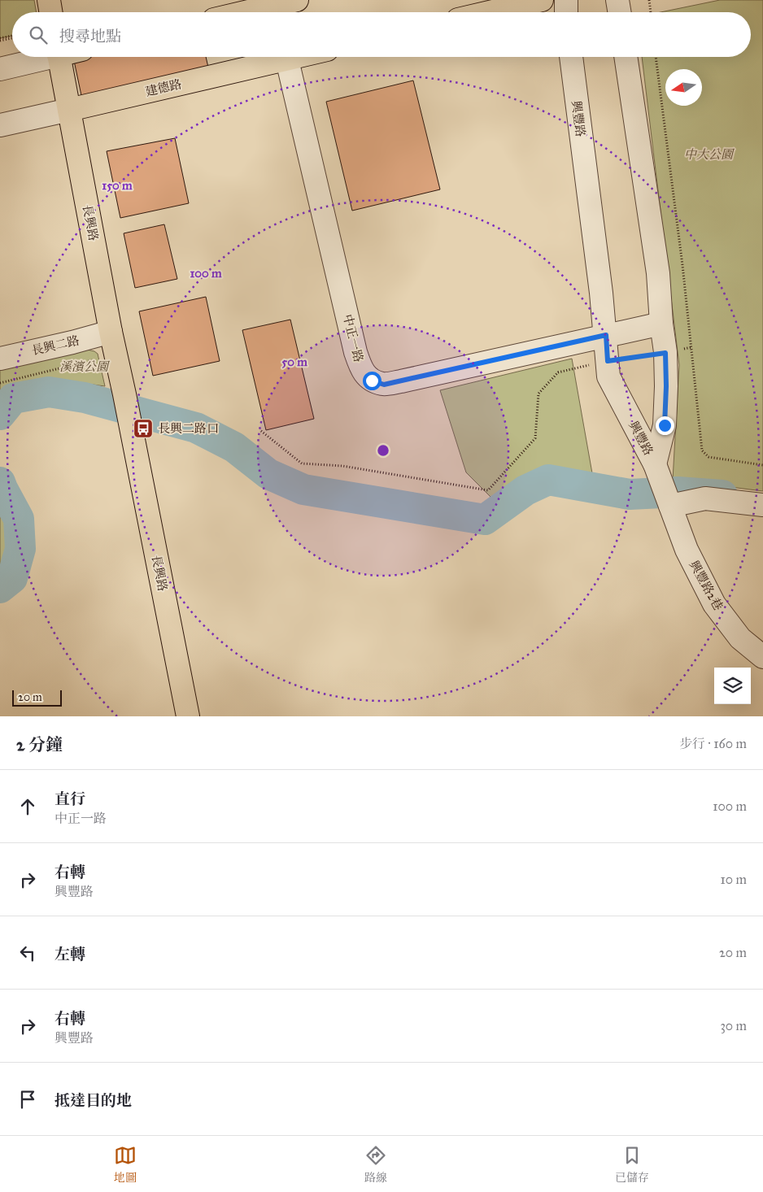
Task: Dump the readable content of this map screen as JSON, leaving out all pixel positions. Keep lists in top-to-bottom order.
{
  "streets": {
    "main road": ["建德路", "長興路"],
    "street": [
      "興豐路",
      "中正一路",
      "長興二路",
      "興豐路2巷"
    ]
  },
  "crossings": [
    ["建德路", "長興路"],
    ["興豐路", "中正一路"],
    ["興豐路", "興豐路2巷"],
    ["長興路", "長興二路"]
  ],
  "parks": ["中大公園", "溪濱公園"],
  "places": {
    "bus stop": ["長興二路口"]
  },
  "scale_bar": "20 m",
  "north": "left",
  "page": {
    "search": "搜尋地點",
    "scale": "20 m",
    "heading": ["2 分鐘", "步行 · 160 m"],
    "list": [
      ["直行", "中正一路", "100 m"],
      ["右轉", "興豐路", "10 m"],
      ["左轉", "20 m"],
      ["右轉", "興豐路", "30 m"],
      "抵達目的地"
    ],
    "nav": ["地圖", "路線", "已儲存"]
  },
  "rings": ["150 m", "100 m", "50 m"]
}
